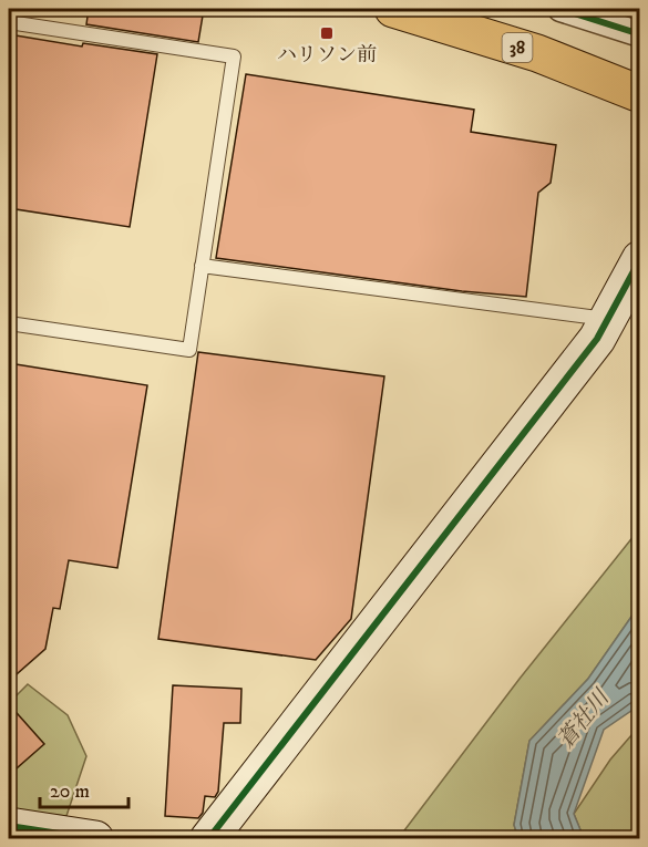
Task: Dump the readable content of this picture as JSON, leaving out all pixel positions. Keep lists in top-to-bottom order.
{
  "streets": {
    "main road": ["38"]
  },
  "water": ["蒼社川"],
  "places": {
    "transit": ["ハリソン前"]
  },
  "scale_bar": "20 m"
}
